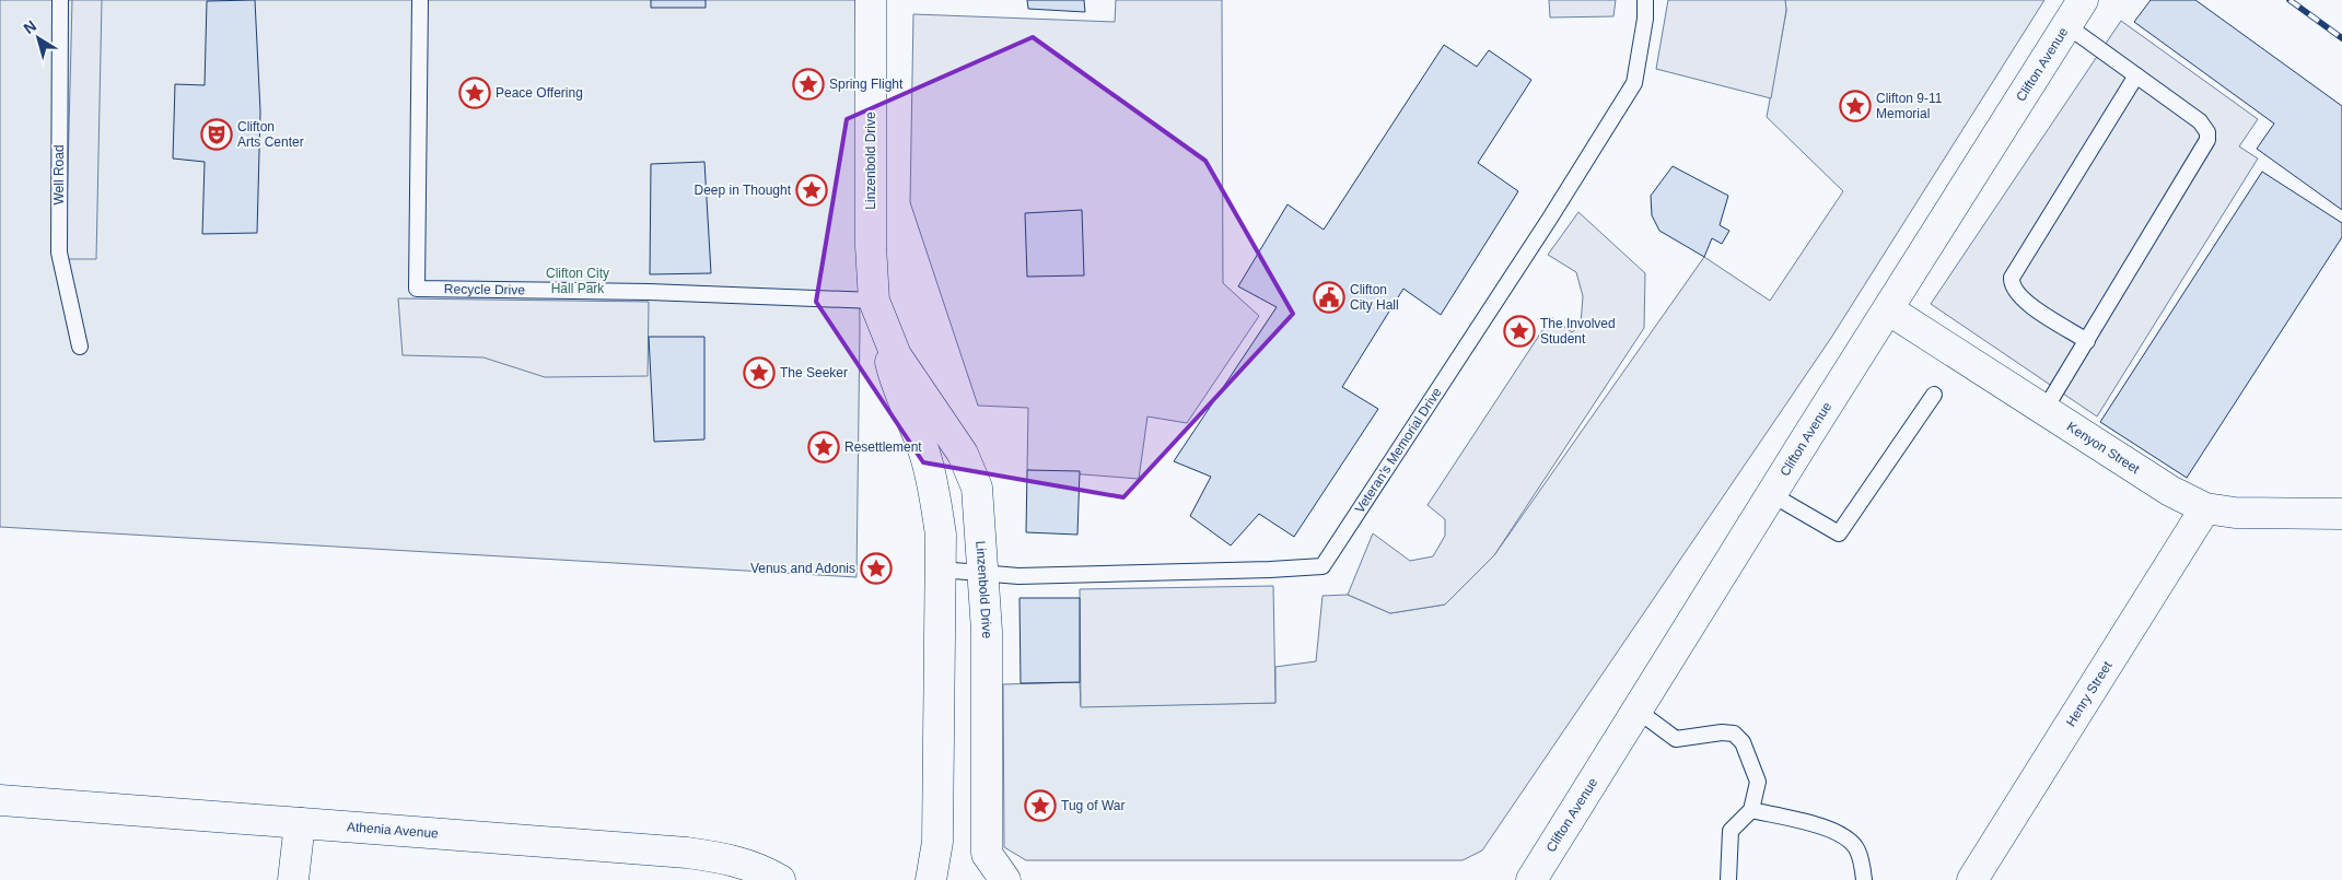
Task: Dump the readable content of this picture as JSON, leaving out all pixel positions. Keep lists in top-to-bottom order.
{
  "streets": {
    "street": [
      "Clifton Avenue",
      "Linzenbold Drive",
      "Kenyon Street",
      "Henry Street",
      "Athenia Avenue"
    ],
    "lane": ["Well Road", "Recycle Drive", "Veteran's Memorial Drive"]
  },
  "crossings": [
    ["Clifton Avenue", "Kenyon Street"],
    ["Linzenbold Drive", "Recycle Drive"],
    ["Linzenbold Drive", "Veteran's Memorial Drive"],
    ["Kenyon Street", "Henry Street"]
  ],
  "parks": ["Clifton City Hall Park"],
  "places": {
    "place": [
      "Spring Flight",
      "Peace Offering",
      "Clifton 9-11 Memorial",
      "Deep in Thought",
      "The Involved Student",
      "The Seeker",
      "Resettlement",
      "Venus and Adonis",
      "Tug of War"
    ],
    "theatre": ["Clifton Arts Center"],
    "public building": ["Clifton City Hall"]
  },
  "north": "top left"
}
